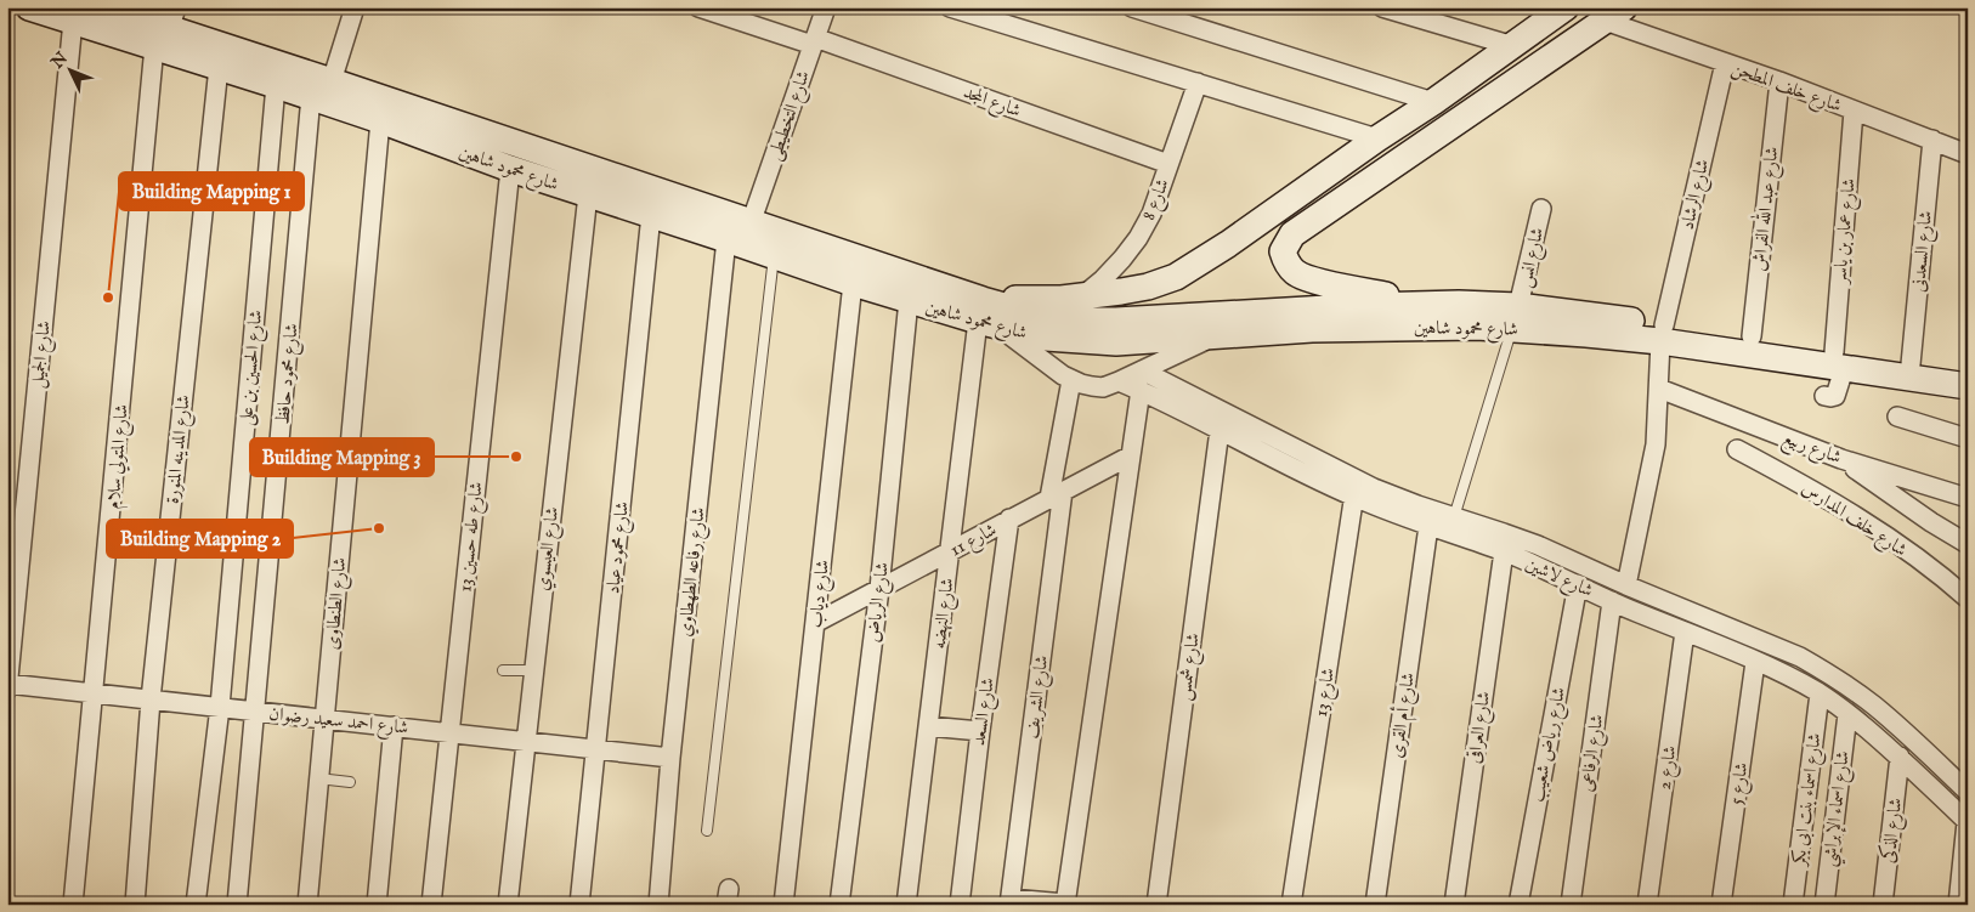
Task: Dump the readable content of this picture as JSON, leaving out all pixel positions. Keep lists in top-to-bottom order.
{
  "streets": {
    "main road": ["شارع محمود شاهين"],
    "street": [
      "شارع خلف المطحن",
      "شارع المجد",
      "شارع التخطيطى",
      "شارع الرشاد",
      "شارع 8",
      "شارع عبد الله الفراش",
      "شارع عمار بن ياسر",
      "شارع السعدنى",
      "شارع انس",
      "شارع الجميل",
      "شارع الحسين بن على",
      "شارع محمود حافظ",
      "شارع ربيع",
      "شارع المدينه المنورة",
      "شارع المتولي سلام",
      "شارع خلف المدارس",
      "شارع طه حسين 13",
      "شارع 11",
      "شارع محمود عياد",
      "شارع العيسوي",
      "شارع رفاعه الطهطاوي",
      "شارع لاشين",
      "شارع دياب",
      "شارع الرياض",
      "شارع الطنطاوى",
      "شارع النهضه",
      "شارع شمس",
      "شارع 13",
      "شارع الشريف",
      "شارع السعد",
      "شارع أم القرى",
      "شارع احمد سعيد رضوان",
      "شارع العراقى",
      "شارع رياض شعيب",
      "شارع الرفاعى",
      "شارع 2",
      "شارع 5",
      "شارع اسماء بنت ابى بكر",
      "شارع اسماء الإبراشي",
      "شارع الذكى"
    ]
  },
  "crossings": [
    ["شارع خلف المطحن", "شارع الرشاد"],
    ["شارع خلف المطحن", "شارع عبد الله الفراش"],
    ["شارع خلف المطحن", "شارع عمار بن ياسر"],
    ["شارع خلف المطحن", "شارع السعدنى"],
    ["شارع المجد", "شارع التخطيطى"],
    ["شارع المجد", "شارع 8"],
    ["شارع التخطيطى", "شارع محمود شاهين"],
    ["شارع محمود شاهين", "شارع الرشاد"],
    ["شارع محمود شاهين", "شارع عبد الله الفراش"],
    ["شارع محمود شاهين", "شارع عمار بن ياسر"],
    ["شارع محمود شاهين", "شارع السعدنى"],
    ["شارع محمود شاهين", "شارع انس"],
    ["شارع محمود شاهين", "شارع الجميل"],
    ["شارع محمود شاهين", "شارع الحسين بن على"],
    ["شارع محمود شاهين", "شارع محمود حافظ"],
    ["شارع محمود شاهين", "شارع المدينه المنورة"],
    ["شارع محمود شاهين", "شارع المتولي سلام"],
    ["شارع محمود شاهين", "شارع طه حسين 13"],
    ["شارع محمود شاهين", "شارع محمود عياد"],
    ["شارع محمود شاهين", "شارع العيسوي"],
    ["شارع محمود شاهين", "شارع رفاعه الطهطاوي"],
    ["شارع محمود شاهين", "شارع دياب"],
    ["شارع محمود شاهين", "شارع الرياض"],
    ["شارع محمود شاهين", "شارع الطنطاوى"],
    ["شارع محمود شاهين", "شارع النهضه"],
    ["شارع الرشاد", "شارع ربيع"],
    ["شارع الرشاد", "شارع لاشين"],
    ["شارع الجميل", "شارع احمد سعيد رضوان"],
    ["شارع الحسين بن على", "شارع احمد سعيد رضوان"],
    ["شارع محمود حافظ", "شارع احمد سعيد رضوان"],
    ["شارع المدينه المنورة", "شارع احمد سعيد رضوان"],
    ["شارع المتولي سلام", "شارع احمد سعيد رضوان"],
    ["شارع طه حسين 13", "شارع احمد سعيد رضوان"],
    ["شارع 11", "شارع دياب"],
    ["شارع 11", "شارع الرياض"],
    ["شارع 11", "شارع النهضه"],
    ["شارع 11", "شارع الشريف"],
    ["شارع 11", "شارع السعد"],
    ["شارع محمود عياد", "شارع احمد سعيد رضوان"],
    ["شارع العيسوي", "شارع احمد سعيد رضوان"],
    ["شارع رفاعه الطهطاوي", "شارع احمد سعيد رضوان"],
    ["شارع لاشين", "شارع شمس"],
    ["شارع لاشين", "شارع 13"],
    ["شارع لاشين", "شارع أم القرى"],
    ["شارع لاشين", "شارع العراقى"],
    ["شارع لاشين", "شارع رياض شعيب"],
    ["شارع لاشين", "شارع الرفاعى"],
    ["شارع لاشين", "شارع 2"],
    ["شارع لاشين", "شارع 5"],
    ["شارع لاشين", "شارع اسماء بنت ابى بكر"],
    ["شارع لاشين", "شارع اسماء الإبراشي"],
    ["شارع لاشين", "شارع الذكى"],
    ["شارع الطنطاوى", "شارع احمد سعيد رضوان"]
  ],
  "places": ["Building Mapping 1", "Building Mapping 3", "Building Mapping 2"],
  "north": "top left"
}
